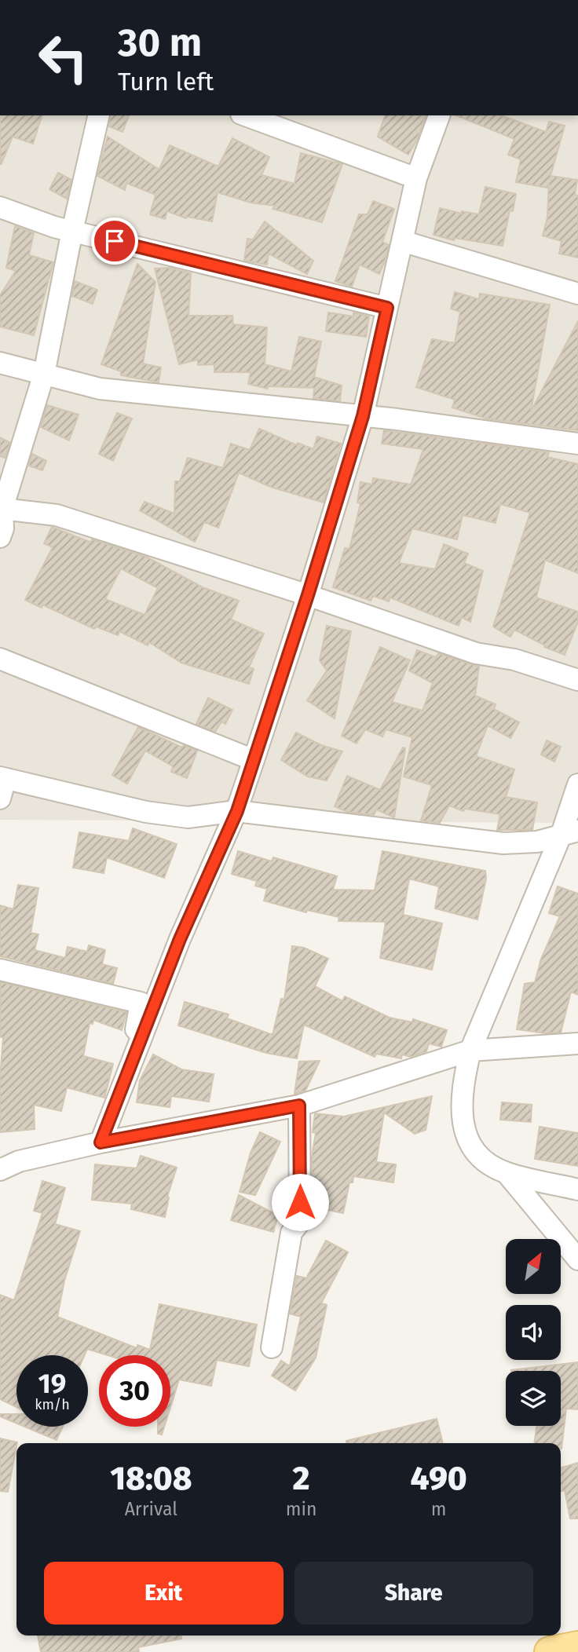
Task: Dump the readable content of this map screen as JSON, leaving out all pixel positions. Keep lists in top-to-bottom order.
{
  "north": "top right",
  "page": {
    "turn": ["30 m", "Turn left"],
    "speed": "19 km/h",
    "limit": "30",
    "eta": [
      "18:08",
      "Arrival",
      "2",
      "min",
      "490",
      "m"
    ],
    "buttons": ["Exit", "Share"]
  }
}
